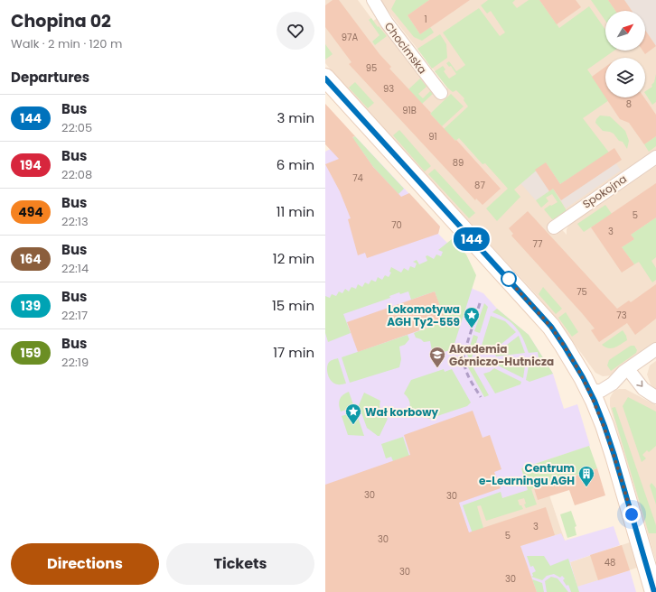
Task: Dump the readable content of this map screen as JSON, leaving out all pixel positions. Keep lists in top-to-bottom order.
{
  "streets": {
    "street": ["Chocimska", "Spokojna"]
  },
  "places": {
    "place": ["Lokomotywa AGH Ty2-559", "Wał korbowy"],
    "school or university": ["Akademia Górniczo-Hutnicza"],
    "building": ["Centrum e-Learningu AGH"]
  },
  "lines": ["bus line 144"],
  "house_numbers": [
    "1",
    "97A",
    "95",
    "93",
    "8",
    "91B",
    "91",
    "89",
    "74",
    "87",
    "5",
    "70",
    "3",
    "77",
    "75",
    "73",
    "30",
    "30",
    "3",
    "5",
    "30",
    "48",
    "30",
    "30"
  ],
  "north": "top right",
  "page": {
    "heading": [
      ["Chopina 02", "Walk · 2 min · 120 m"],
      "Departures"
    ],
    "on_map": "144",
    "list": [
      {
        "mark": "144",
        "name": "Bus",
        "note": "22:05",
        "value": "3 min"
      },
      {
        "mark": "194",
        "name": "Bus",
        "note": "22:08",
        "value": "6 min"
      },
      {
        "mark": "494",
        "name": "Bus",
        "note": "22:13",
        "value": "11 min"
      },
      {
        "mark": "164",
        "name": "Bus",
        "note": "22:14",
        "value": "12 min"
      },
      {
        "mark": "139",
        "name": "Bus",
        "note": "22:17",
        "value": "15 min"
      },
      {
        "mark": "159",
        "name": "Bus",
        "note": "22:19",
        "value": "17 min"
      }
    ],
    "buttons": ["Directions", "Tickets"]
  }
}
